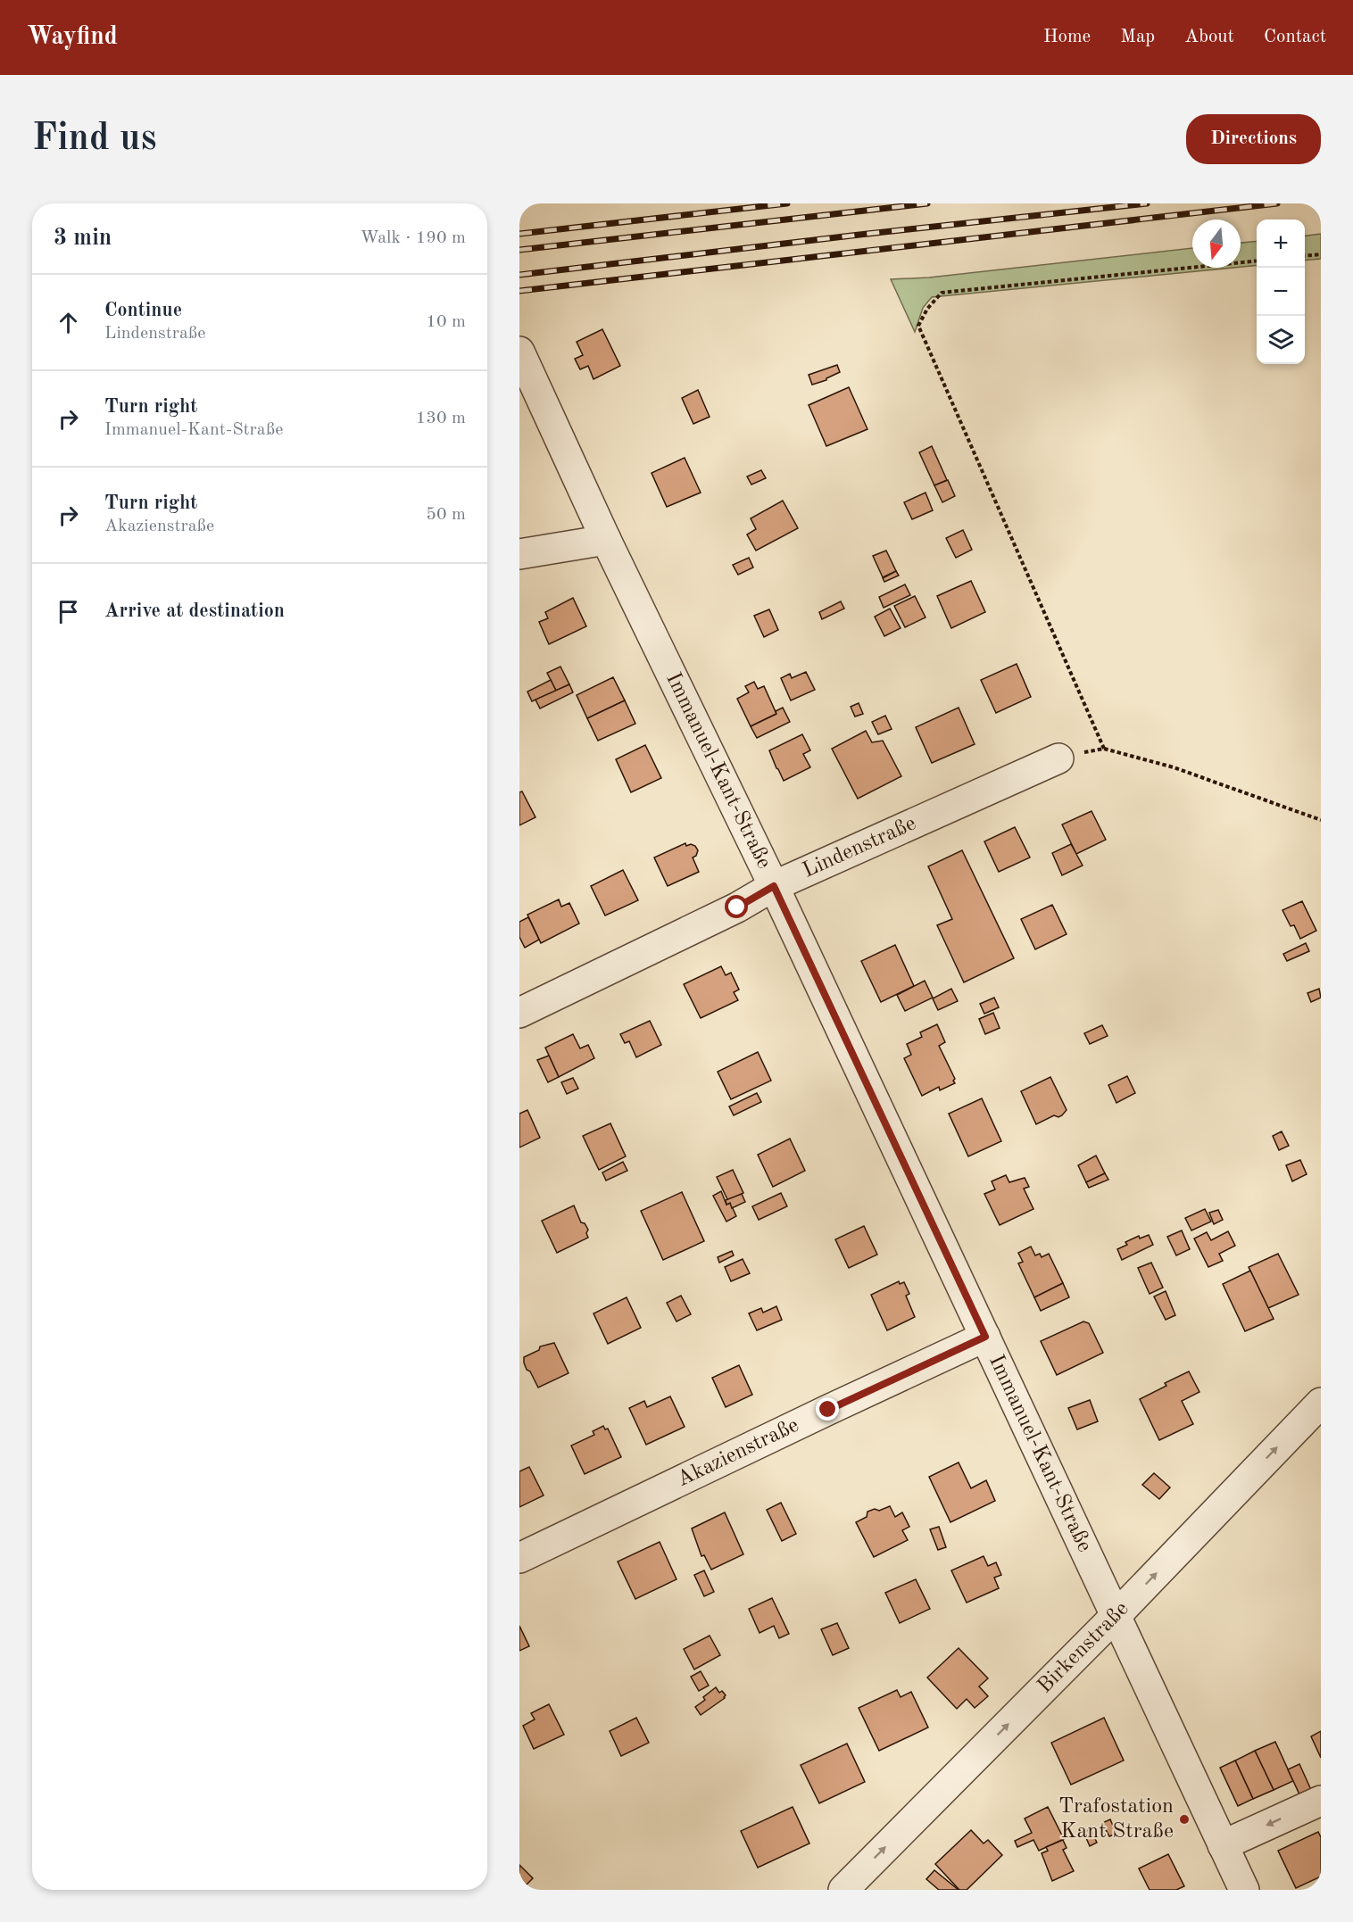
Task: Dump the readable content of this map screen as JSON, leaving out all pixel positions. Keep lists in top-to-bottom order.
{
  "streets": {
    "street": [
      "Immanuel-Kant-Straße",
      "Lindenstraße",
      "Akazienstraße",
      "Birkenstraße"
    ]
  },
  "crossings": [
    ["Immanuel-Kant-Straße", "Lindenstraße"],
    ["Immanuel-Kant-Straße", "Akazienstraße"],
    ["Immanuel-Kant-Straße", "Birkenstraße"]
  ],
  "one_way": ["Birkenstraße"],
  "places": ["Trafostation Kant Straße"],
  "north": "bottom",
  "page": {
    "header": "Wayfind",
    "nav": [
      "Home",
      "Map",
      "About",
      "Contact"
    ],
    "buttons": "Directions",
    "title": "Find us",
    "heading": ["3 min", "Walk · 190 m"],
    "map_buttons": ["+", "−"],
    "list": [
      ["Continue", "Lindenstraße", "10 m"],
      ["Turn right", "Immanuel-Kant-Straße", "130 m"],
      ["Turn right", "Akazienstraße", "50 m"],
      "Arrive at destination"
    ]
  }
}
